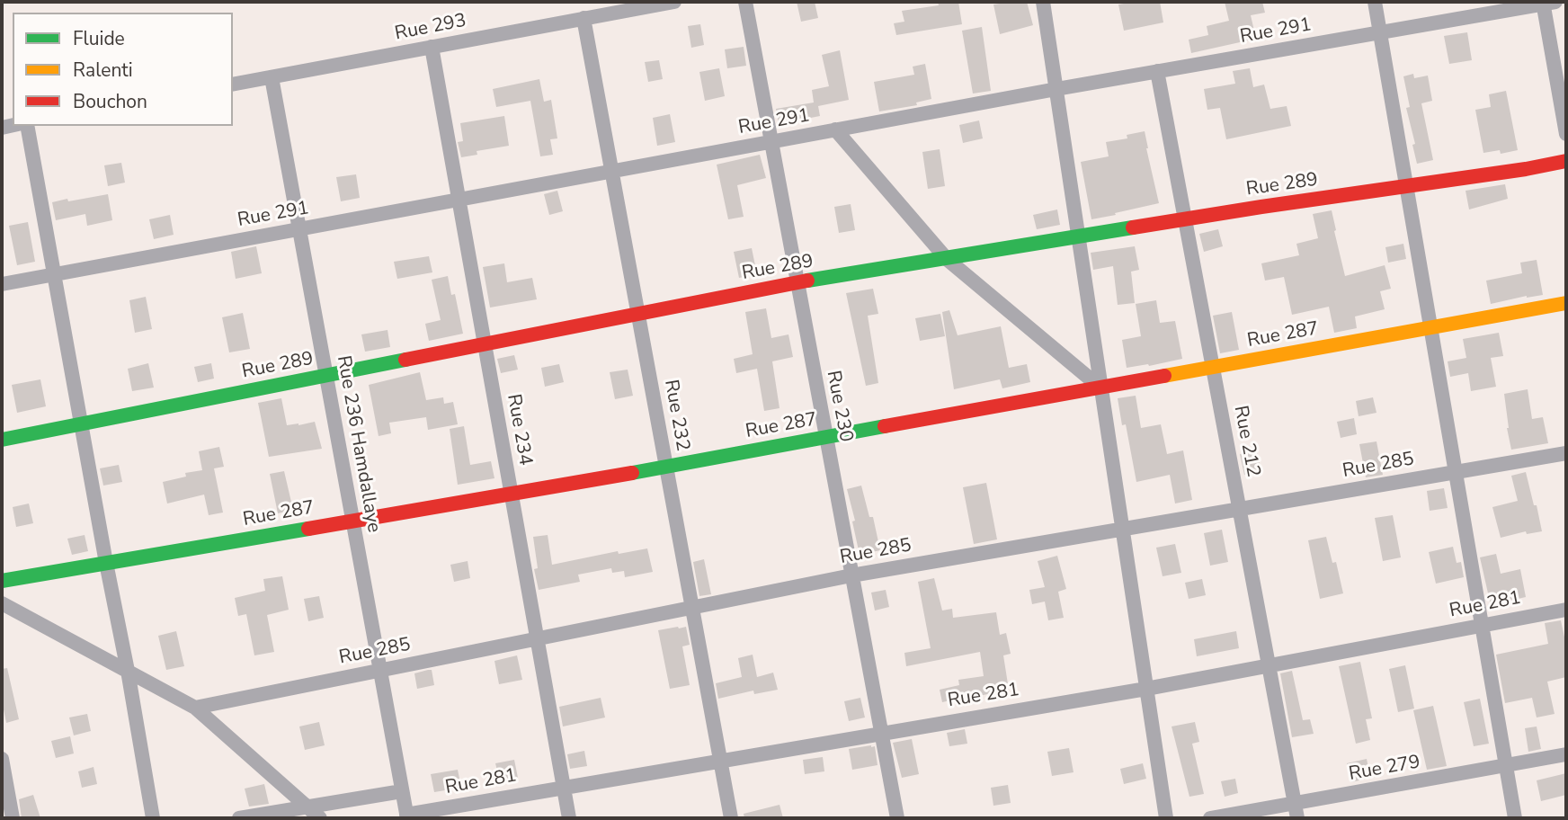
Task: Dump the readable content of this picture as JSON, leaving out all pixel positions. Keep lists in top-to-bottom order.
{
  "streets": {
    "street": [
      "Rue 293",
      "Rue 291",
      "Rue 289",
      "Rue 287",
      "Rue 230",
      "Rue 232",
      "Rue 234",
      "Rue 212",
      "Rue 236 Hamdallaye",
      "Rue 285",
      "Rue 281",
      "Rue 279"
    ]
  },
  "crossings": [
    ["Rue 293", "Rue 232"],
    ["Rue 293", "Rue 234"],
    ["Rue 293", "Rue 236 Hamdallaye"],
    ["Rue 291", "Rue 230"],
    ["Rue 291", "Rue 232"],
    ["Rue 291", "Rue 234"],
    ["Rue 291", "Rue 212"],
    ["Rue 291", "Rue 236 Hamdallaye"],
    ["Rue 289", "Rue 230"],
    ["Rue 289", "Rue 232"],
    ["Rue 289", "Rue 234"],
    ["Rue 289", "Rue 212"],
    ["Rue 289", "Rue 236 Hamdallaye"],
    ["Rue 287", "Rue 230"],
    ["Rue 287", "Rue 232"],
    ["Rue 287", "Rue 234"],
    ["Rue 287", "Rue 212"],
    ["Rue 287", "Rue 236 Hamdallaye"],
    ["Rue 230", "Rue 285"],
    ["Rue 230", "Rue 281"],
    ["Rue 232", "Rue 285"],
    ["Rue 232", "Rue 281"],
    ["Rue 234", "Rue 285"],
    ["Rue 234", "Rue 281"],
    ["Rue 212", "Rue 285"],
    ["Rue 212", "Rue 281"],
    ["Rue 212", "Rue 279"],
    ["Rue 236 Hamdallaye", "Rue 285"],
    ["Rue 236 Hamdallaye", "Rue 281"]
  ],
  "legend": ["Fluide", "Ralenti", "Bouchon"]
}
